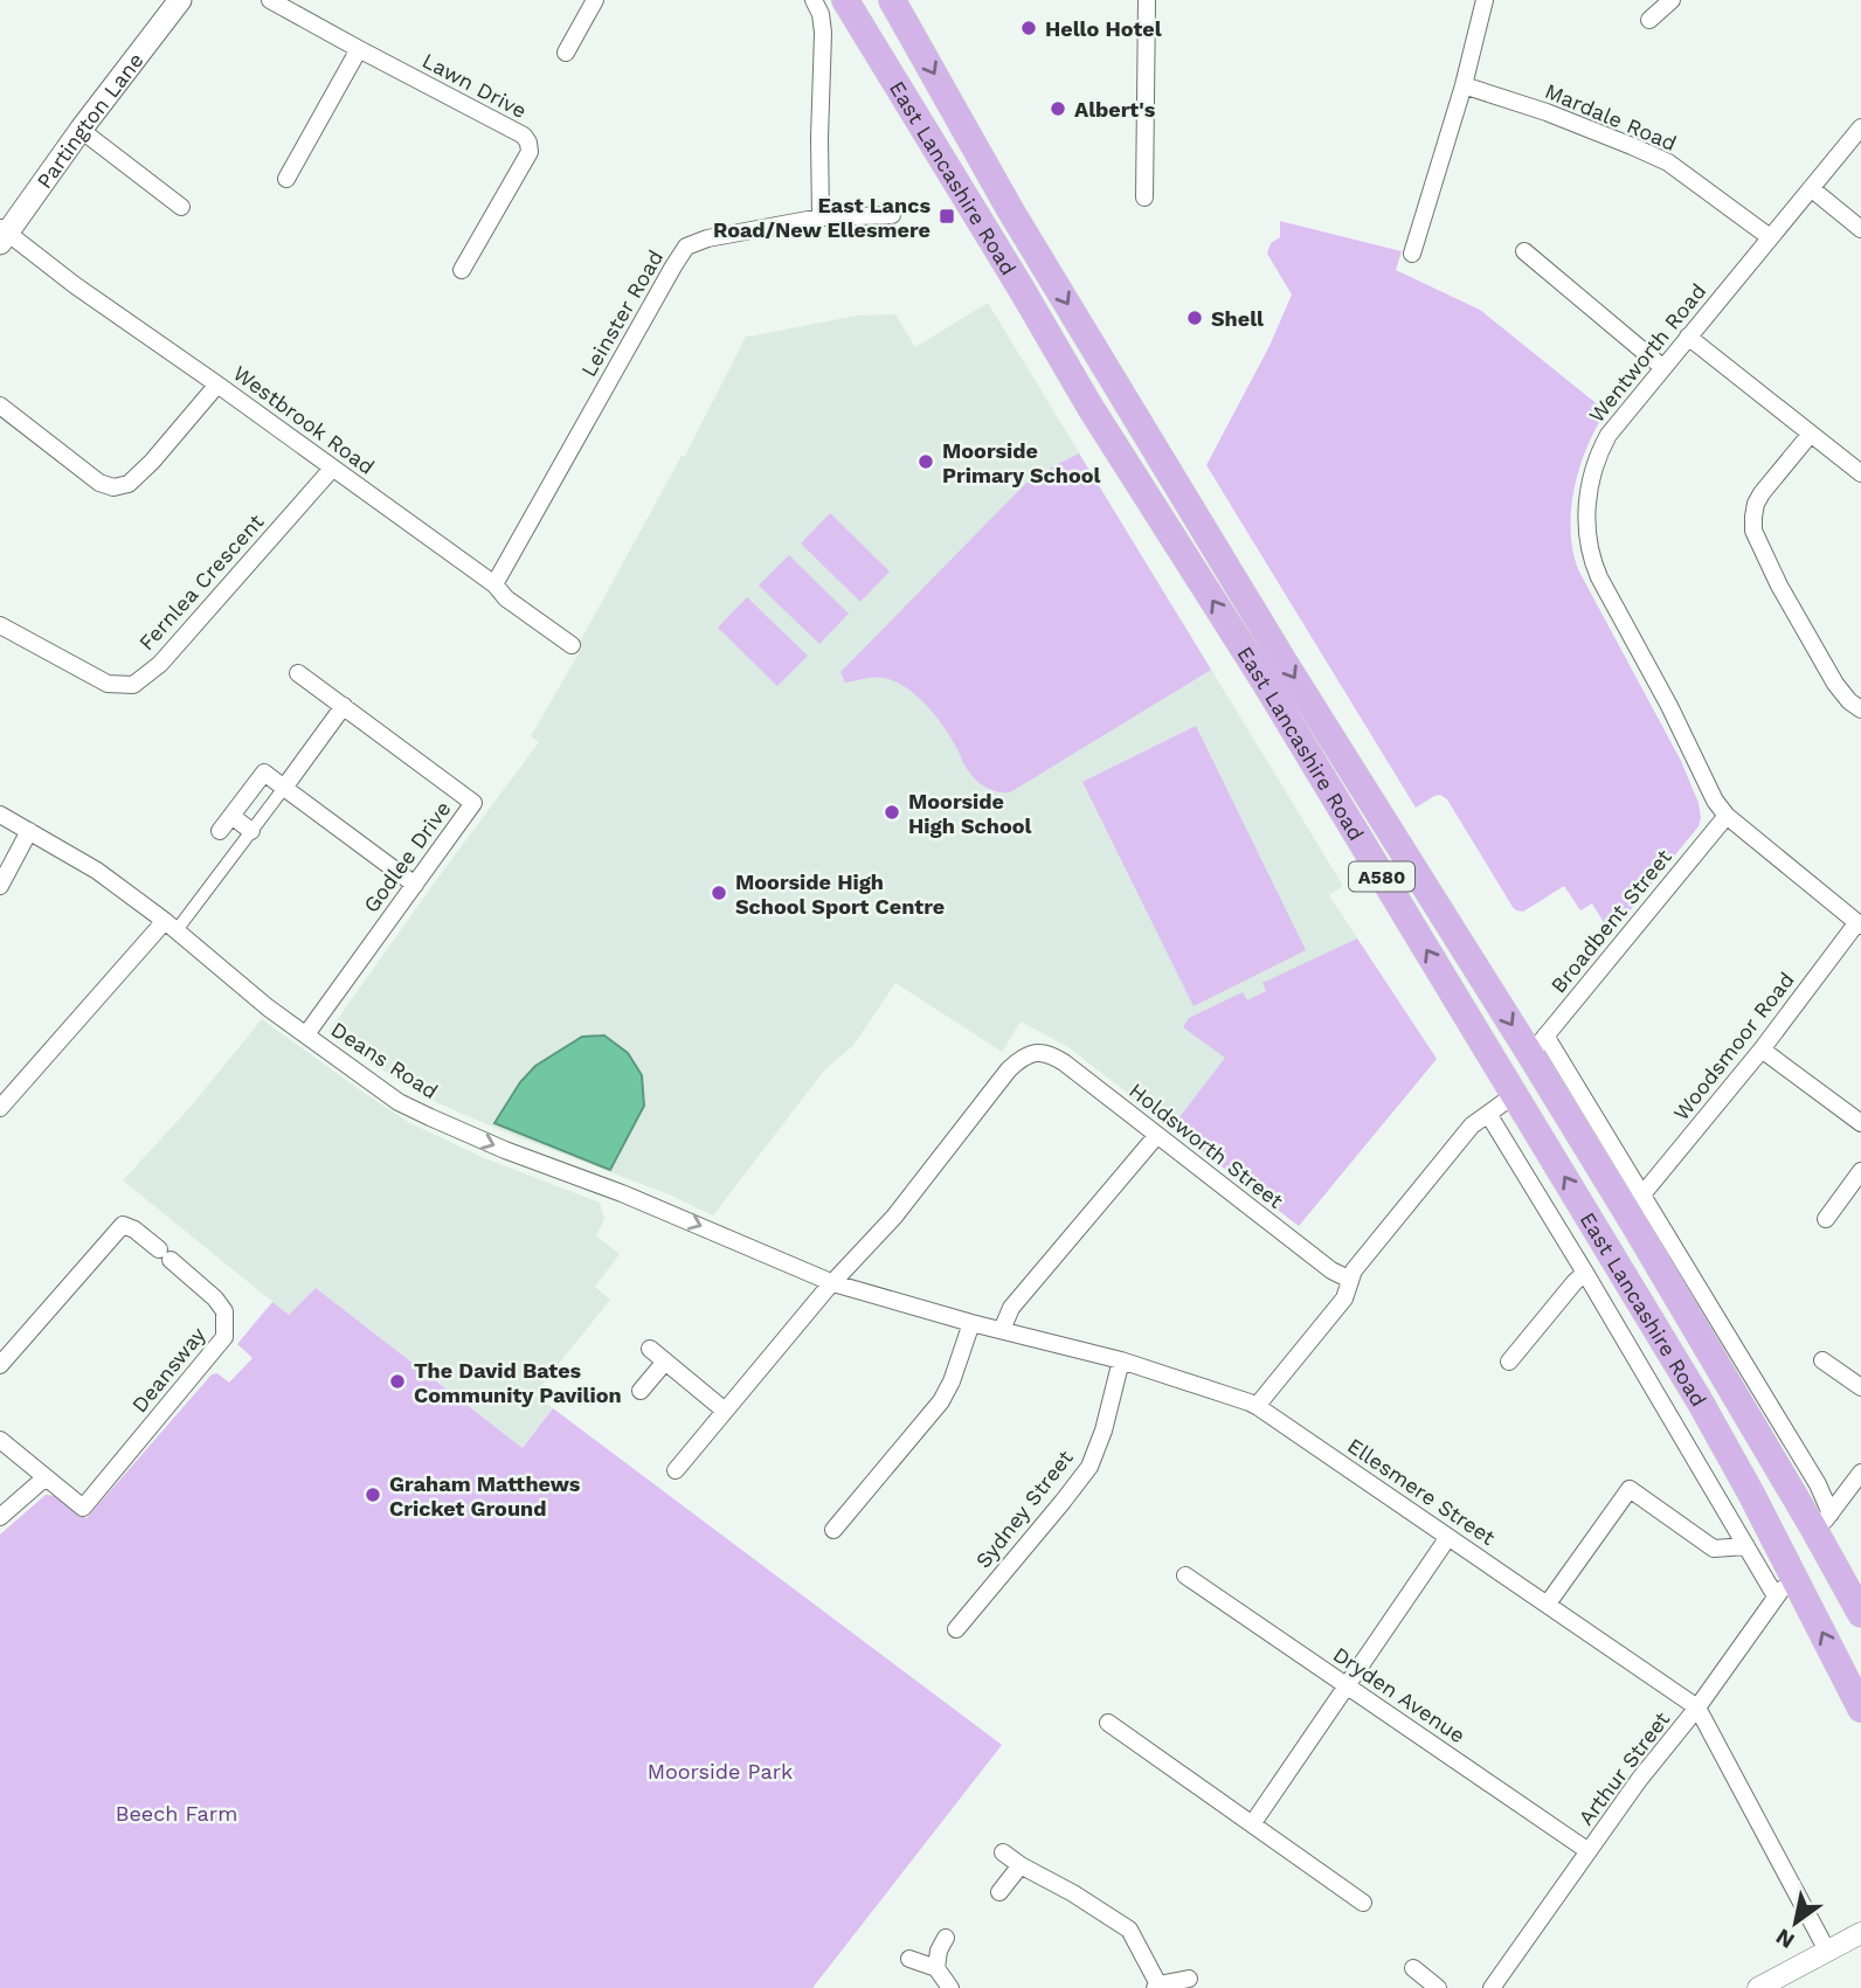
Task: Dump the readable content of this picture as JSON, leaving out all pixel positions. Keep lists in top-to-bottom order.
{
  "streets": {
    "highway": ["East Lancashire Road", "A580"],
    "main road": ["Partington Lane"],
    "street": [
      "Lawn Drive",
      "Mardale Road",
      "Leinster Road",
      "Wentworth Road",
      "Westbrook Road",
      "Fernlea Crescent",
      "Godlee Drive",
      "Broadbent Street",
      "Woodsmoor Road",
      "Deans Road",
      "Holdsworth Street",
      "Deansway",
      "Ellesmere Street",
      "Sydney Street",
      "Dryden Avenue",
      "Arthur Street"
    ]
  },
  "crossings": [
    ["Mardale Road", "Wentworth Road"],
    ["Partington Lane", "Westbrook Road"],
    ["East Lancashire Road", "Broadbent Street"],
    ["East Lancashire Road", "Arthur Street"],
    ["Leinster Road", "Westbrook Road"],
    ["Wentworth Road", "Broadbent Street"],
    ["Westbrook Road", "Fernlea Crescent"],
    ["Godlee Drive", "Deans Road"],
    ["Deans Road", "Holdsworth Street"],
    ["Deans Road", "Ellesmere Street"],
    ["Holdsworth Street", "Ellesmere Street"],
    ["Ellesmere Street", "Sydney Street"],
    ["Ellesmere Street", "Arthur Street"],
    ["Dryden Avenue", "Arthur Street"]
  ],
  "one_way": ["Deans Road"],
  "parks": ["Moorside Park", "Beech Farm"],
  "places": {
    "other": [
      "Hello Hotel",
      "Albert's",
      "Shell",
      "Moorside Primary School",
      "Moorside High School",
      "Moorside High School Sport Centre",
      "The David Bates Community Pavilion",
      "Graham Matthews Cricket Ground"
    ],
    "transit": ["East Lancs Road/New Ellesmere"]
  },
  "north": "bottom left"
}
